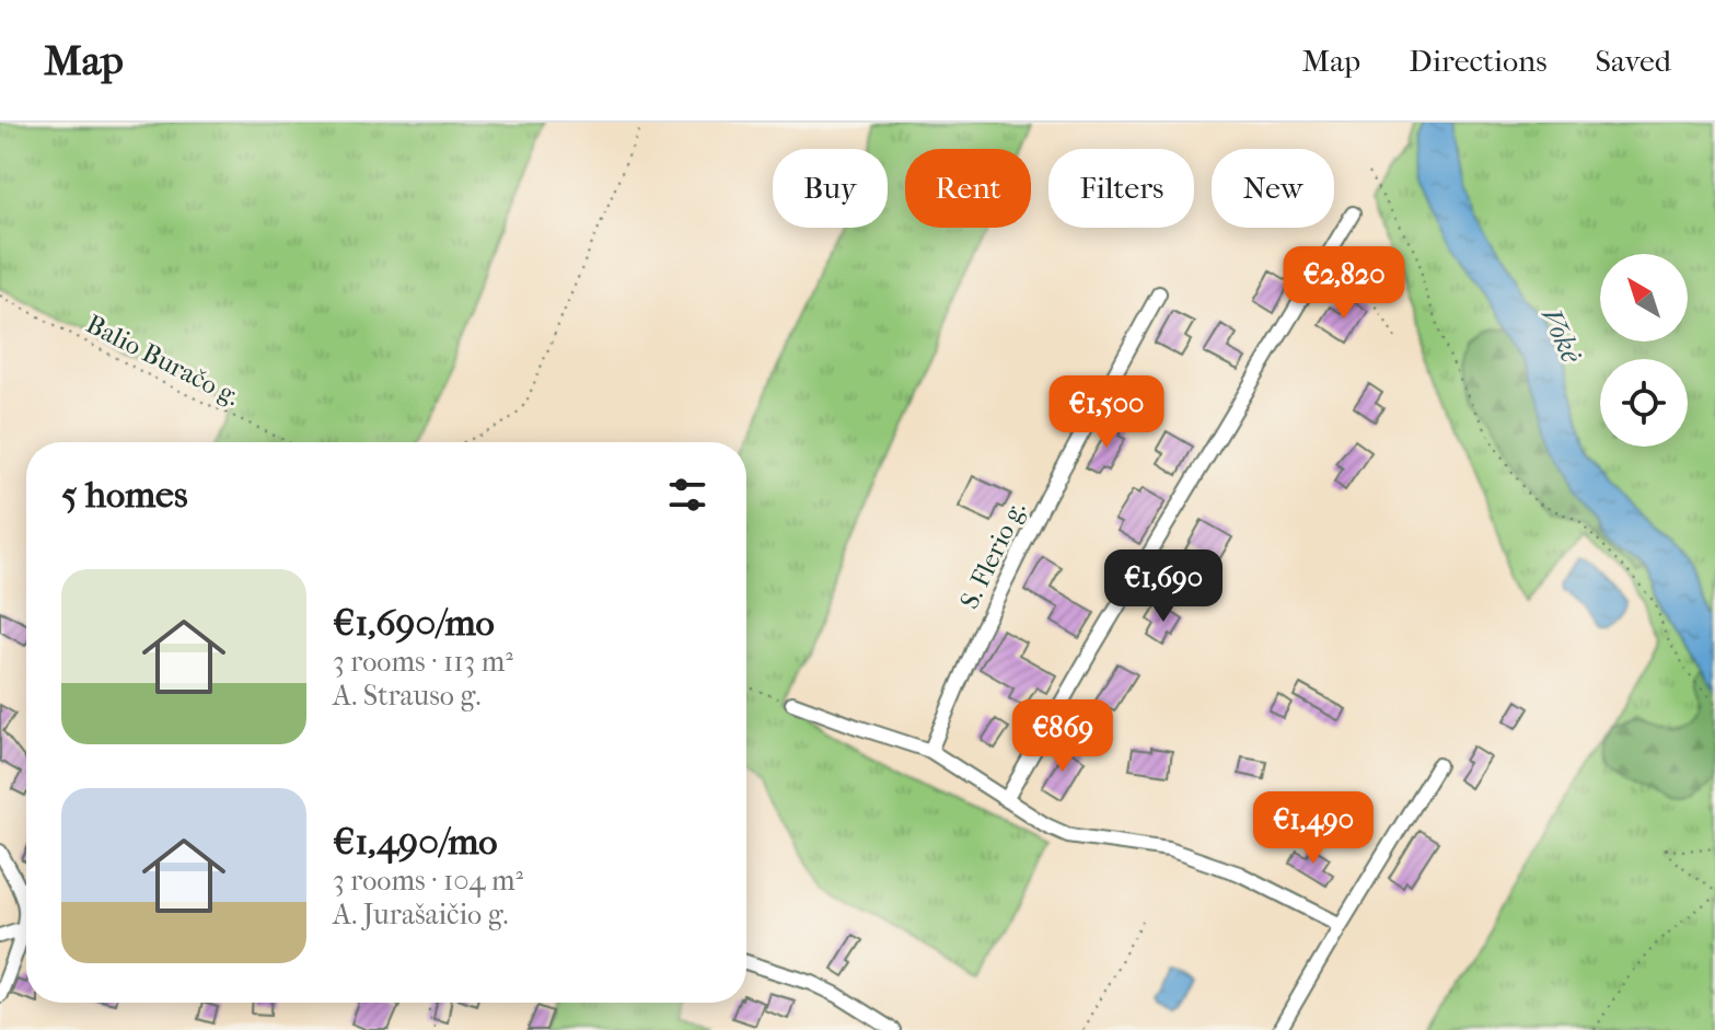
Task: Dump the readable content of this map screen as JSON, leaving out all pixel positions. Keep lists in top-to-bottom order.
{
  "streets": {
    "street": ["S. Flerio g."],
    "path": ["Balio Buračo g."]
  },
  "water": ["Vokė"],
  "north": "top left",
  "page": {
    "header": "Map",
    "nav": ["Map", "Directions", "Saved"],
    "chip": [
      "Buy",
      "Rent",
      "Filters",
      "New"
    ],
    "price": [
      "€2,820",
      "€1,500",
      "€1,690",
      "€869",
      "€1,490"
    ],
    "heading": "5 homes",
    "list": [
      {
        "name": "€1,690/mo",
        "note": "3 rooms · 113 m² · A. Strauso g."
      },
      {
        "name": "€1,490/mo",
        "note": "3 rooms · 104 m² · A. Jurašaičio g."
      }
    ]
  }
}
